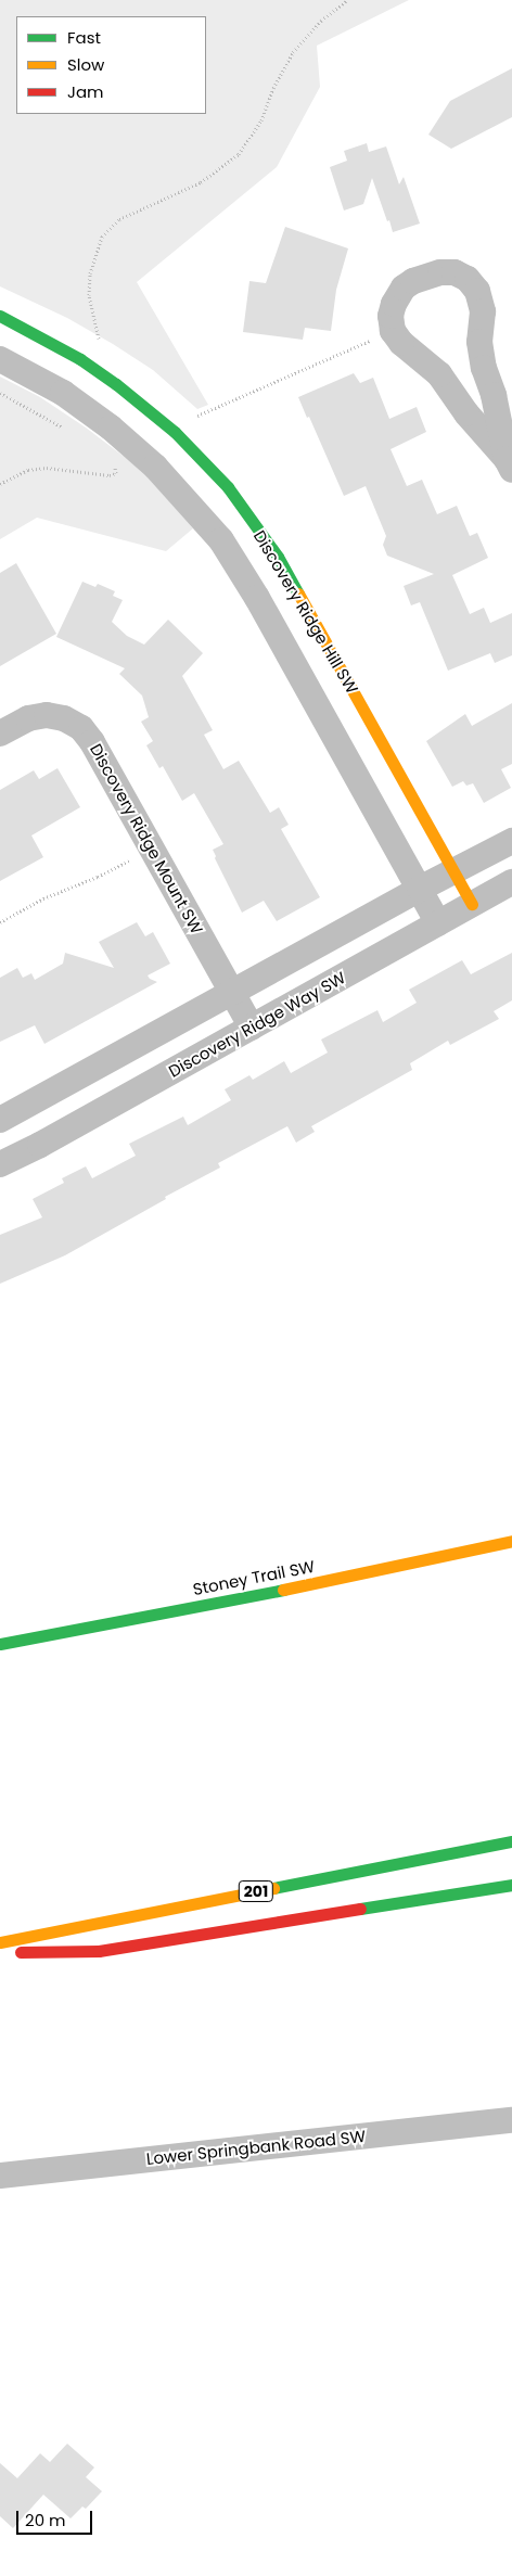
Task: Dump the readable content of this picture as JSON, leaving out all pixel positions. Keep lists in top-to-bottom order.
{
  "streets": {
    "main road": ["Discovery Ridge Hill SW", "Stoney Trail SW", "201"],
    "street": ["Discovery Ridge Mount SW", "Discovery Ridge Way SW", "Lower Springbank Road SW"]
  },
  "crossings": [
    ["Discovery Ridge Hill SW", "Discovery Ridge Way SW"],
    ["Discovery Ridge Mount SW", "Discovery Ridge Way SW"]
  ],
  "legend": ["Fast", "Slow", "Jam"],
  "scale_bar": "20 m"
}
